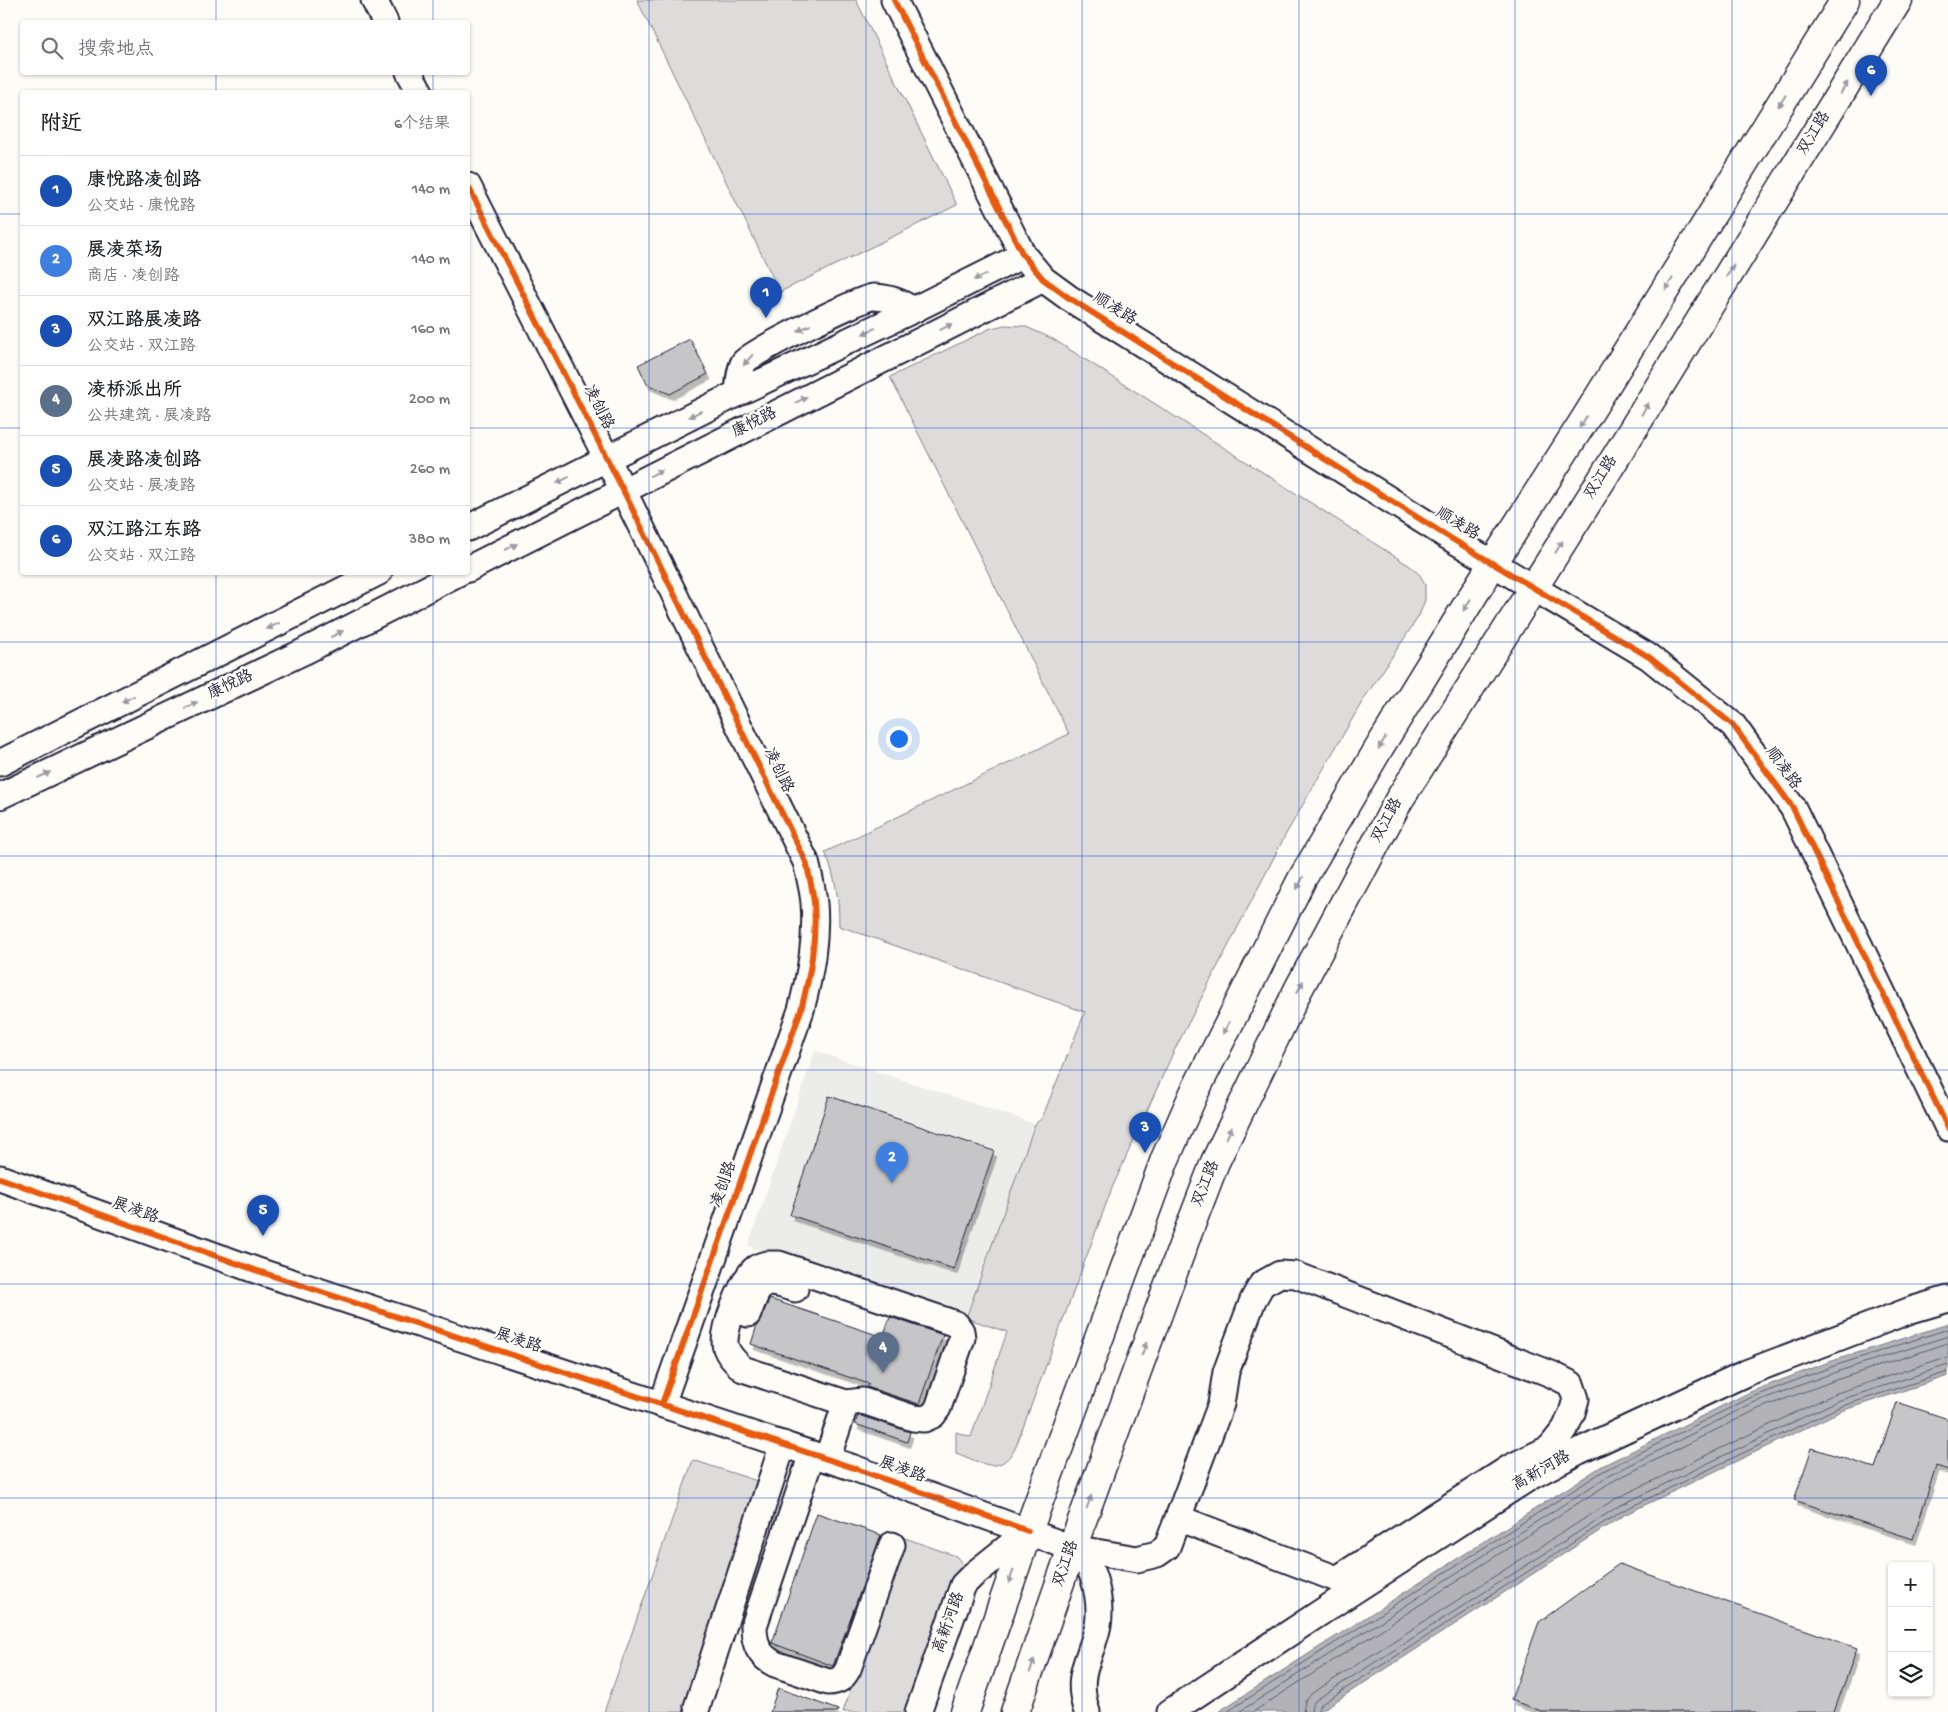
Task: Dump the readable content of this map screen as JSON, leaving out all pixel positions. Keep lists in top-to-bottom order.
{
  "streets": {
    "main road": ["双江路"],
    "street": [
      "顺凌路",
      "凌创路",
      "康悦路",
      "展凌路",
      "高新河路"
    ]
  },
  "crossings": [
    ["双江路", "顺凌路"],
    ["双江路", "展凌路"],
    ["顺凌路", "康悦路"],
    ["凌创路", "康悦路"],
    ["凌创路", "展凌路"],
    ["展凌路", "高新河路"]
  ],
  "page": {
    "search": "搜索地点",
    "pins": [
      "6",
      "1",
      "3",
      "2",
      "5",
      "4"
    ],
    "heading": ["附近", "6个结果"],
    "list": [
      {
        "mark": "1",
        "name": "康悦路凌创路",
        "note": "公交站 · 康悦路",
        "value": "140 m"
      },
      {
        "mark": "2",
        "name": "展凌菜场",
        "note": "商店 · 凌创路",
        "value": "140 m"
      },
      {
        "mark": "3",
        "name": "双江路展凌路",
        "note": "公交站 · 双江路",
        "value": "160 m"
      },
      {
        "mark": "4",
        "name": "凌桥派出所",
        "note": "公共建筑 · 展凌路",
        "value": "200 m"
      },
      {
        "mark": "5",
        "name": "展凌路凌创路",
        "note": "公交站 · 展凌路",
        "value": "260 m"
      },
      {
        "mark": "6",
        "name": "双江路江东路",
        "note": "公交站 · 双江路",
        "value": "380 m"
      }
    ],
    "map_buttons": ["+", "−"]
  }
}
